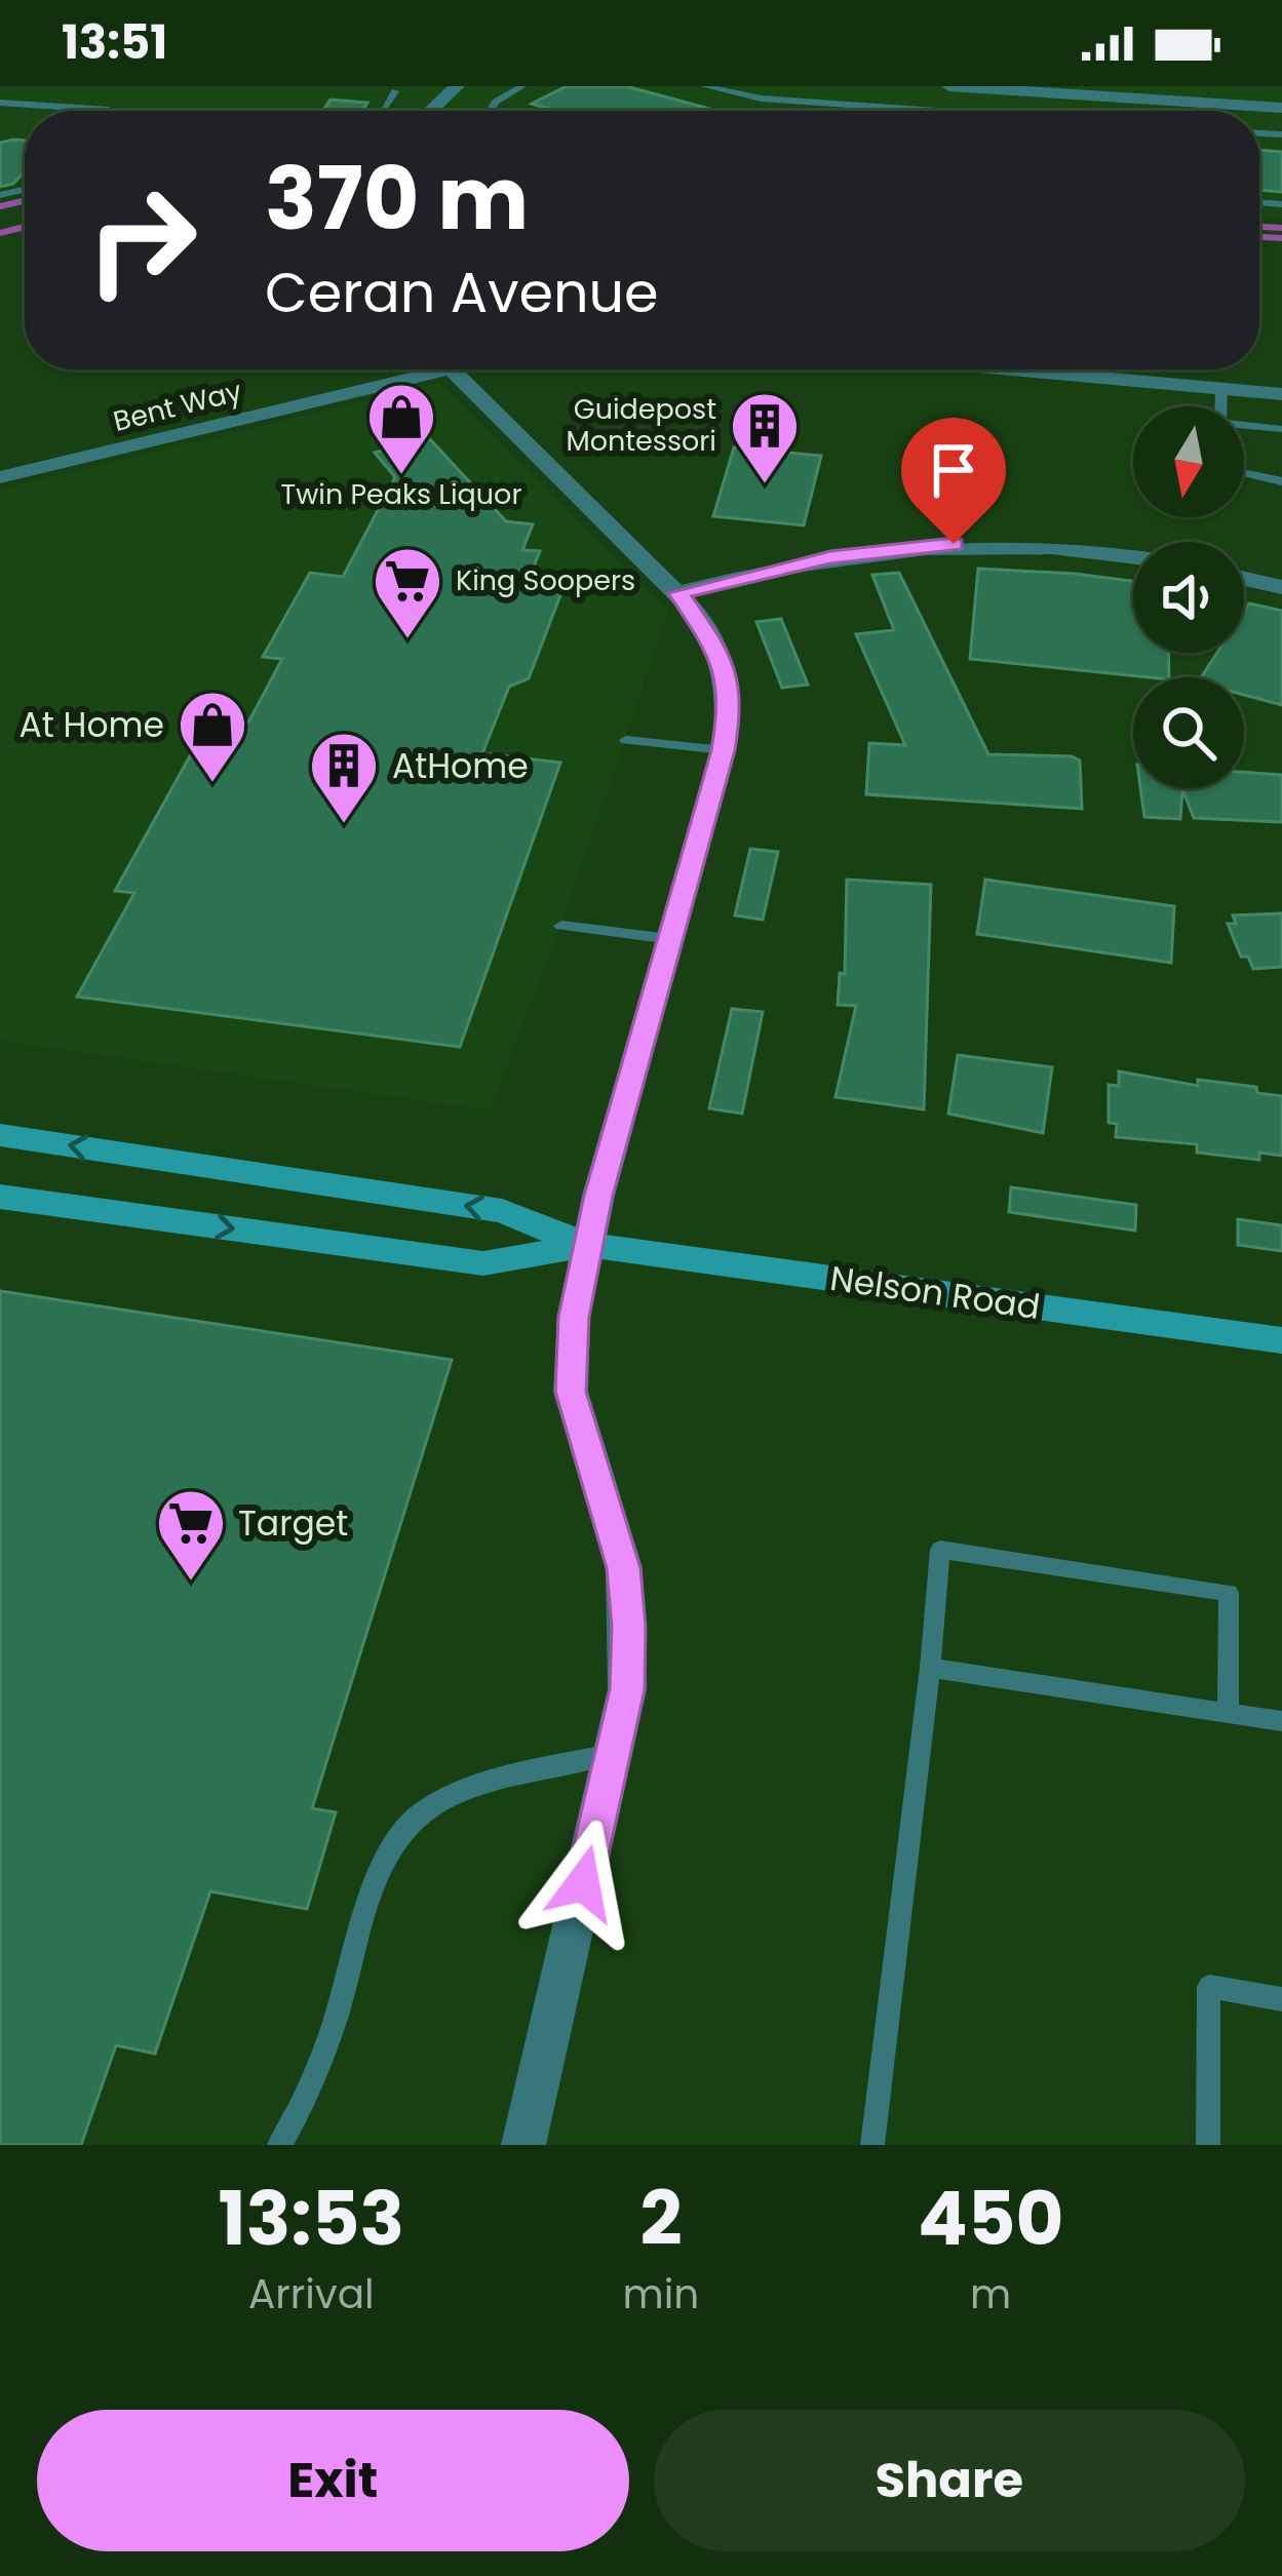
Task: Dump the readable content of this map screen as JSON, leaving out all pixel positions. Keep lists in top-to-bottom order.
{
  "streets": {
    "main road": ["Nelson Road"],
    "street": ["Bent Way"]
  },
  "places": {
    "shop": ["Twin Peaks Liquor", "At Home"],
    "building": ["Guidepost Montessori", "AtHome"],
    "supermarket": ["King Soopers", "Target"]
  },
  "north": "bottom",
  "page": {
    "status": "13:51",
    "turn": ["370 m", "Ceran Avenue"],
    "eta": [
      "13:53",
      "Arrival",
      "2",
      "min",
      "450",
      "m"
    ],
    "buttons": ["Exit", "Share"]
  }
}
